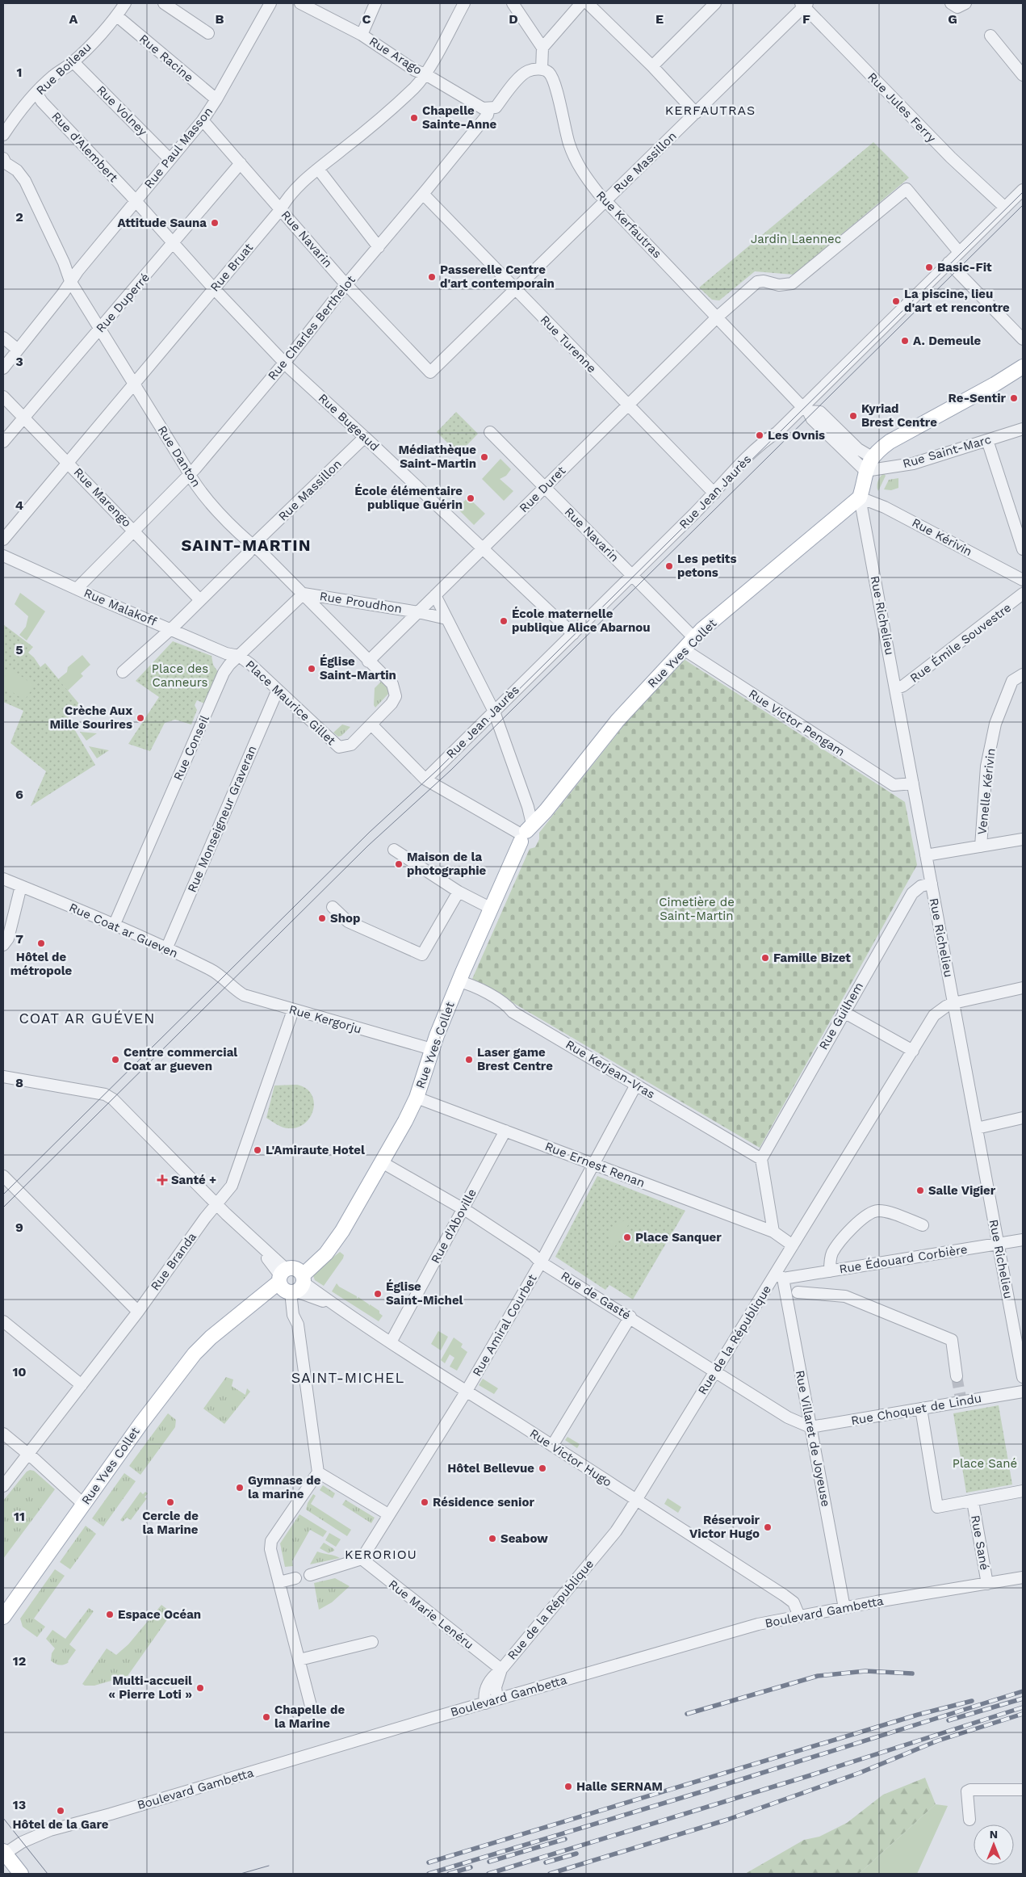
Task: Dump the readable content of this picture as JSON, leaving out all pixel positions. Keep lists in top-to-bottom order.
{
  "streets": {
    "main road": ["Rue Yves Collet"],
    "street": [
      "Rue Arago",
      "Rue Racine",
      "Rue Boileau",
      "Rue Jules Ferry",
      "Rue Volney",
      "Rue d'Alembert",
      "Rue Paul Masson",
      "Rue Massillon",
      "Rue Kerfautras",
      "Rue Navarin",
      "Rue Bruat",
      "Rue Duperré",
      "Rue Charles Berthelot",
      "Rue Turenne",
      "Rue Bugeaud",
      "Rue Saint-Marc",
      "Rue Danton",
      "Rue Duret",
      "Rue Jean Jaurès",
      "Rue Marengo",
      "Rue Kérivin",
      "Rue Proudhon",
      "Rue Malakoff",
      "Rue Richelieu",
      "Rue Émile Souvestre",
      "Place Maurice Gillet",
      "Rue Victor Pengam",
      "Rue Conseil",
      "Venelle Kérivin",
      "Rue Monseigneur Graveran",
      "Rue Coat ar Gueven",
      "Rue Guilhem",
      "Rue Kergorju",
      "Rue Kerjean-Vras",
      "Rue Ernest Renan",
      "Rue d'Aboville",
      "Rue Édouard Corbière",
      "Rue Branda",
      "Rue de Gasté",
      "Rue Amiral Courbet",
      "Rue de la République",
      "Rue Choquet de Lindu",
      "Rue Villaret de Joyeuse",
      "Rue Victor Hugo",
      "Rue Sané",
      "Boulevard Gambetta",
      "Rue Marie Lenéru"
    ]
  },
  "crossings": [
    ["Rue Arago", "Rue Bruat"],
    ["Rue Arago", "Rue Charles Berthelot"],
    ["Rue Racine", "Rue Boileau"],
    ["Rue Racine", "Rue Paul Masson"],
    ["Rue Boileau", "Rue Volney"],
    ["Rue Boileau", "Rue d'Alembert"],
    ["Rue Jules Ferry", "Rue Massillon"],
    ["Rue Jules Ferry", "Rue Jean Jaurès"],
    ["Rue Volney", "Rue Paul Masson"],
    ["Rue d'Alembert", "Rue Paul Masson"],
    ["Rue d'Alembert", "Rue Bugeaud"],
    ["Rue Paul Masson", "Rue Navarin"],
    ["Rue Paul Masson", "Rue Bugeaud"],
    ["Rue Paul Masson", "Rue Danton"],
    ["Rue Massillon", "Rue Kerfautras"],
    ["Rue Massillon", "Rue Navarin"],
    ["Rue Massillon", "Rue Turenne"],
    ["Rue Massillon", "Rue Bugeaud"],
    ["Rue Massillon", "Rue Danton"],
    ["Rue Massillon", "Rue Marengo"],
    ["Rue Massillon", "Rue Malakoff"],
    ["Rue Kerfautras", "Rue Charles Berthelot"],
    ["Rue Kerfautras", "Rue Duret"],
    ["Rue Kerfautras", "Rue Jean Jaurès"],
    ["Rue Navarin", "Rue Bruat"],
    ["Rue Navarin", "Rue Duperré"],
    ["Rue Navarin", "Rue Charles Berthelot"],
    ["Rue Navarin", "Rue Duret"],
    ["Rue Navarin", "Rue Jean Jaurès"],
    ["Rue Navarin", "Rue Yves Collet"],
    ["Rue Bruat", "Rue Bugeaud"],
    ["Rue Bruat", "Rue Danton"],
    ["Rue Bruat", "Rue Marengo"],
    ["Rue Duperré", "Rue Bugeaud"],
    ["Rue Duperré", "Rue Danton"],
    ["Rue Duperré", "Rue Marengo"],
    ["Rue Charles Berthelot", "Rue Turenne"],
    ["Rue Charles Berthelot", "Rue Bugeaud"],
    ["Rue Charles Berthelot", "Rue Danton"],
    ["Rue Charles Berthelot", "Rue Marengo"],
    ["Rue Charles Berthelot", "Rue Malakoff"],
    ["Rue Turenne", "Rue Duret"],
    ["Rue Turenne", "Rue Jean Jaurès"],
    ["Rue Bugeaud", "Rue Duret"],
    ["Rue Bugeaud", "Rue Jean Jaurès"],
    ["Rue Danton", "Rue Duret"],
    ["Rue Danton", "Rue Proudhon"],
    ["Rue Danton", "Place Maurice Gillet"],
    ["Rue Danton", "Rue Conseil"],
    ["Rue Duret", "Rue Jean Jaurès"],
    ["Rue Duret", "Rue Proudhon"],
    ["Rue Duret", "Place Maurice Gillet"],
    ["Rue Kérivin", "Rue Richelieu"],
    ["Rue Kérivin", "Rue Yves Collet"],
    ["Rue Proudhon", "Rue Conseil"],
    ["Rue Malakoff", "Place Maurice Gillet"],
    ["Rue Malakoff", "Rue Conseil"],
    ["Rue Richelieu", "Rue Émile Souvestre"],
    ["Rue Richelieu", "Rue Yves Collet"],
    ["Rue Richelieu", "Rue Victor Pengam"],
    ["Rue Richelieu", "Rue Guilhem"],
    ["Rue Richelieu", "Rue Édouard Corbière"],
    ["Rue Richelieu", "Rue de la République"],
    ["Rue Yves Collet", "Rue Victor Pengam"],
    ["Rue Yves Collet", "Rue Kergorju"],
    ["Rue Yves Collet", "Rue Kerjean-Vras"],
    ["Rue Yves Collet", "Rue Ernest Renan"],
    ["Rue Yves Collet", "Rue de Gasté"],
    ["Rue Yves Collet", "Rue Victor Hugo"],
    ["Place Maurice Gillet", "Rue Conseil"],
    ["Place Maurice Gillet", "Rue Monseigneur Graveran"],
    ["Rue Conseil", "Rue Coat ar Gueven"],
    ["Rue Monseigneur Graveran", "Rue Coat ar Gueven"],
    ["Rue Coat ar Gueven", "Rue Kergorju"],
    ["Rue Guilhem", "Rue Kerjean-Vras"],
    ["Rue Kergorju", "Rue Branda"],
    ["Rue Kerjean-Vras", "Rue Amiral Courbet"],
    ["Rue Ernest Renan", "Rue d'Aboville"],
    ["Rue Ernest Renan", "Rue Amiral Courbet"],
    ["Rue d'Aboville", "Rue de Gasté"],
    ["Rue d'Aboville", "Rue Victor Hugo"],
    ["Rue Édouard Corbière", "Rue de la République"],
    ["Rue Édouard Corbière", "Rue Villaret de Joyeuse"],
    ["Rue de Gasté", "Rue Amiral Courbet"],
    ["Rue de Gasté", "Rue de la République"],
    ["Rue de Gasté", "Rue Choquet de Lindu"],
    ["Rue de Gasté", "Rue Villaret de Joyeuse"],
    ["Rue Amiral Courbet", "Rue Victor Hugo"],
    ["Rue Amiral Courbet", "Rue Marie Lenéru"],
    ["Rue de la République", "Rue Villaret de Joyeuse"],
    ["Rue de la République", "Rue Victor Hugo"],
    ["Rue de la République", "Boulevard Gambetta"],
    ["Rue de la République", "Rue Marie Lenéru"],
    ["Rue Choquet de Lindu", "Rue Villaret de Joyeuse"],
    ["Rue Villaret de Joyeuse", "Boulevard Gambetta"],
    ["Rue Victor Hugo", "Boulevard Gambetta"],
    ["Rue Sané", "Boulevard Gambetta"]
  ],
  "districts": [
    "KERFAUTRAS",
    "SAINT-MARTIN",
    "COAT AR GUÉVEN",
    "SAINT-MICHEL",
    "KERORIOU"
  ],
  "parks": [
    "Jardin Laennec",
    "Place des Canneurs",
    "Cimetière de Saint-Martin",
    "Place Sané"
  ],
  "places": {
    "other": [
      "Chapelle Sainte-Anne",
      "Attitude Sauna",
      "Basic-Fit",
      "Passerelle Centre d'art contemporain",
      "La piscine, lieu d'art et rencontre",
      "A. Demeule",
      "Re-Sentir",
      "Kyriad Brest Centre",
      "Les Ovnis",
      "Médiathèque Saint-Martin",
      "École élémentaire publique Guérin",
      "Les petits petons",
      "École maternelle publique Alice Abarnou",
      "Église Saint-Martin",
      "Crèche Aux Mille Sourires",
      "Maison de la photographie",
      "Shop",
      "Hôtel de métropole",
      "Famille Bizet",
      "Centre commercial Coat ar gueven",
      "Laser game Brest Centre",
      "L'Amiraute Hotel",
      "Salle Vigier",
      "Place Sanquer",
      "Église Saint-Michel",
      "Hôtel Bellevue",
      "Gymnase de la marine",
      "Cercle de la Marine",
      "Résidence senior",
      "Réservoir Victor Hugo",
      "Seabow",
      "Espace Océan",
      "Multi-accueil « Pierre Loti »",
      "Chapelle de la Marine",
      "Halle SERNAM",
      "Hôtel de la Gare"
    ],
    "health": ["Santé +"]
  },
  "north": "top",
  "grid": {
    "columns": [
      "A",
      "B",
      "C",
      "D",
      "E",
      "F",
      "G"
    ],
    "rows": [
      "1",
      "2",
      "3",
      "4",
      "5",
      "6",
      "7",
      "8",
      "9",
      "10",
      "11",
      "12",
      "13"
    ]
  }
}
